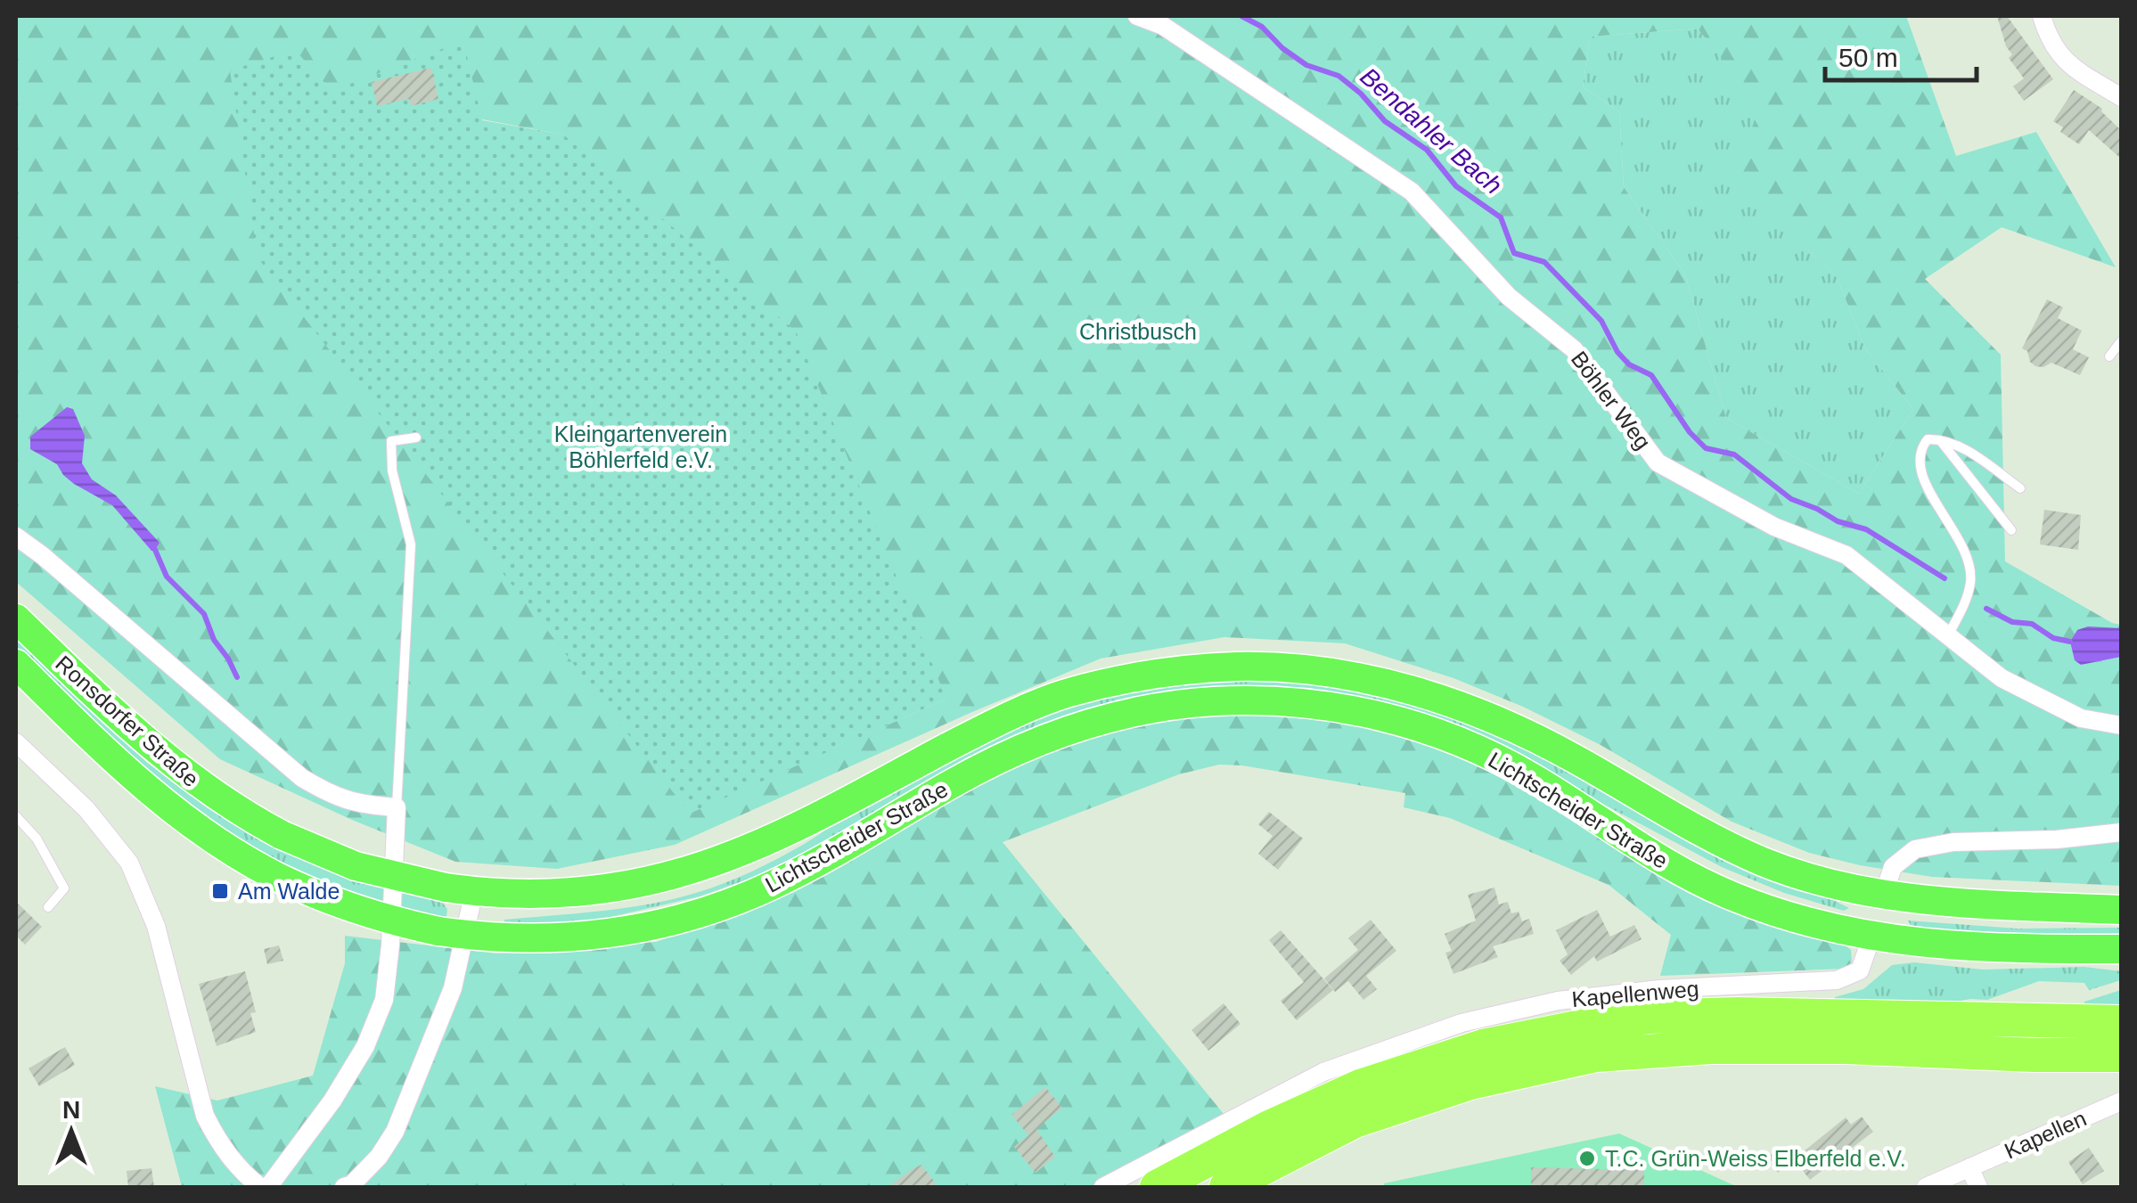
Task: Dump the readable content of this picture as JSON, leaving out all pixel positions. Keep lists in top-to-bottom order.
{
  "streets": {
    "main road": ["Ronsdorfer Straße", "Lichtscheider Straße", "Kapellenweg"],
    "street": ["Böhler Weg", "Kapellen"]
  },
  "crossings": [
    ["Ronsdorfer Straße", "Lichtscheider Straße"],
    ["Lichtscheider Straße", "Kapellenweg"]
  ],
  "water": ["Bendahler Bach"],
  "parks": ["Christbusch", "Kleingartenverein Böhlerfeld e.V."],
  "places": {
    "transit": ["Am Walde"],
    "other": ["T.C. Grün-Weiss Elberfeld e.V."]
  },
  "scale_bar": "50 m",
  "north": "top"
}
